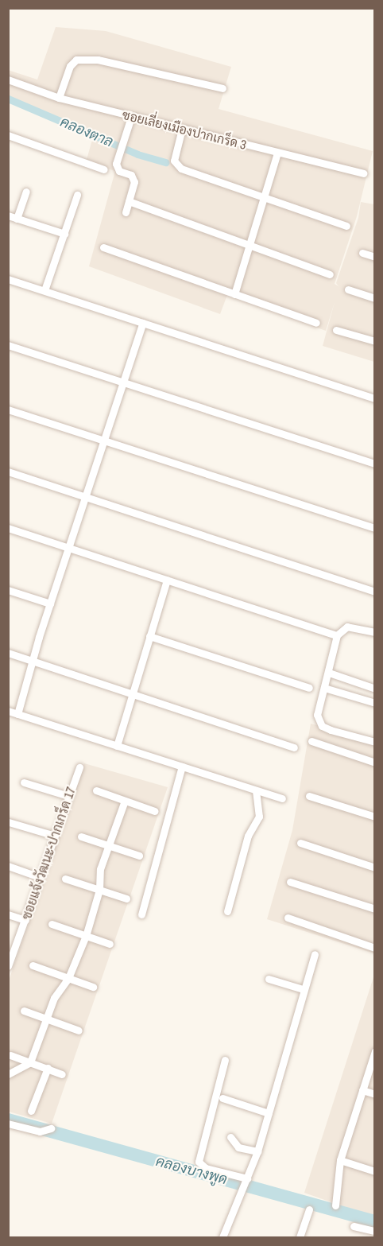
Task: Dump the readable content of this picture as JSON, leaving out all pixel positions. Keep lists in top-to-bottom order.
{
  "streets": {
    "street": ["ซอยเลี่ยงเมืองปากเกร็ด 3", "ซอยแจ้งวัฒนะ-ปากเกร็ด 17"]
  },
  "water": ["คลองตาล", "คลองบางพูด"]
}
